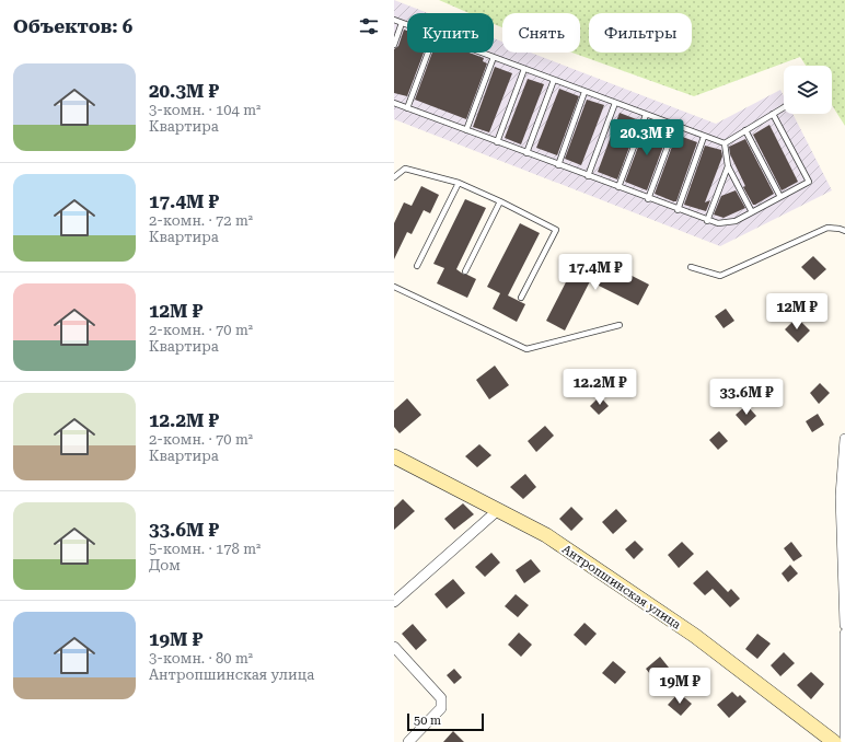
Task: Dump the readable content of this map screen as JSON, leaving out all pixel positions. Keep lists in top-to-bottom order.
{
  "streets": {
    "street": ["Антропшинская улица"]
  },
  "scale_bar": "50 m",
  "page": {
    "heading": "Объектов: 6",
    "chip": ["Купить", "Снять", "Фильтры"],
    "list": [
      {
        "name": "20.3M ₽",
        "note": "3-комн. · 104 m² · Квартира"
      },
      {
        "name": "17.4M ₽",
        "note": "2-комн. · 72 m² · Квартира"
      },
      {
        "name": "12M ₽",
        "note": "2-комн. · 70 m² · Квартира"
      },
      {
        "name": "12.2M ₽",
        "note": "2-комн. · 70 m² · Квартира"
      },
      {
        "name": "33.6M ₽",
        "note": "5-комн. · 178 m² · Дом"
      },
      {
        "name": "19M ₽",
        "note": "3-комн. · 80 m² · Антропшинская улица"
      }
    ],
    "price": [
      "20.3M ₽",
      "17.4M ₽",
      "12M ₽",
      "12.2M ₽",
      "33.6M ₽",
      "19M ₽"
    ],
    "scale": "50 m"
  }
}
